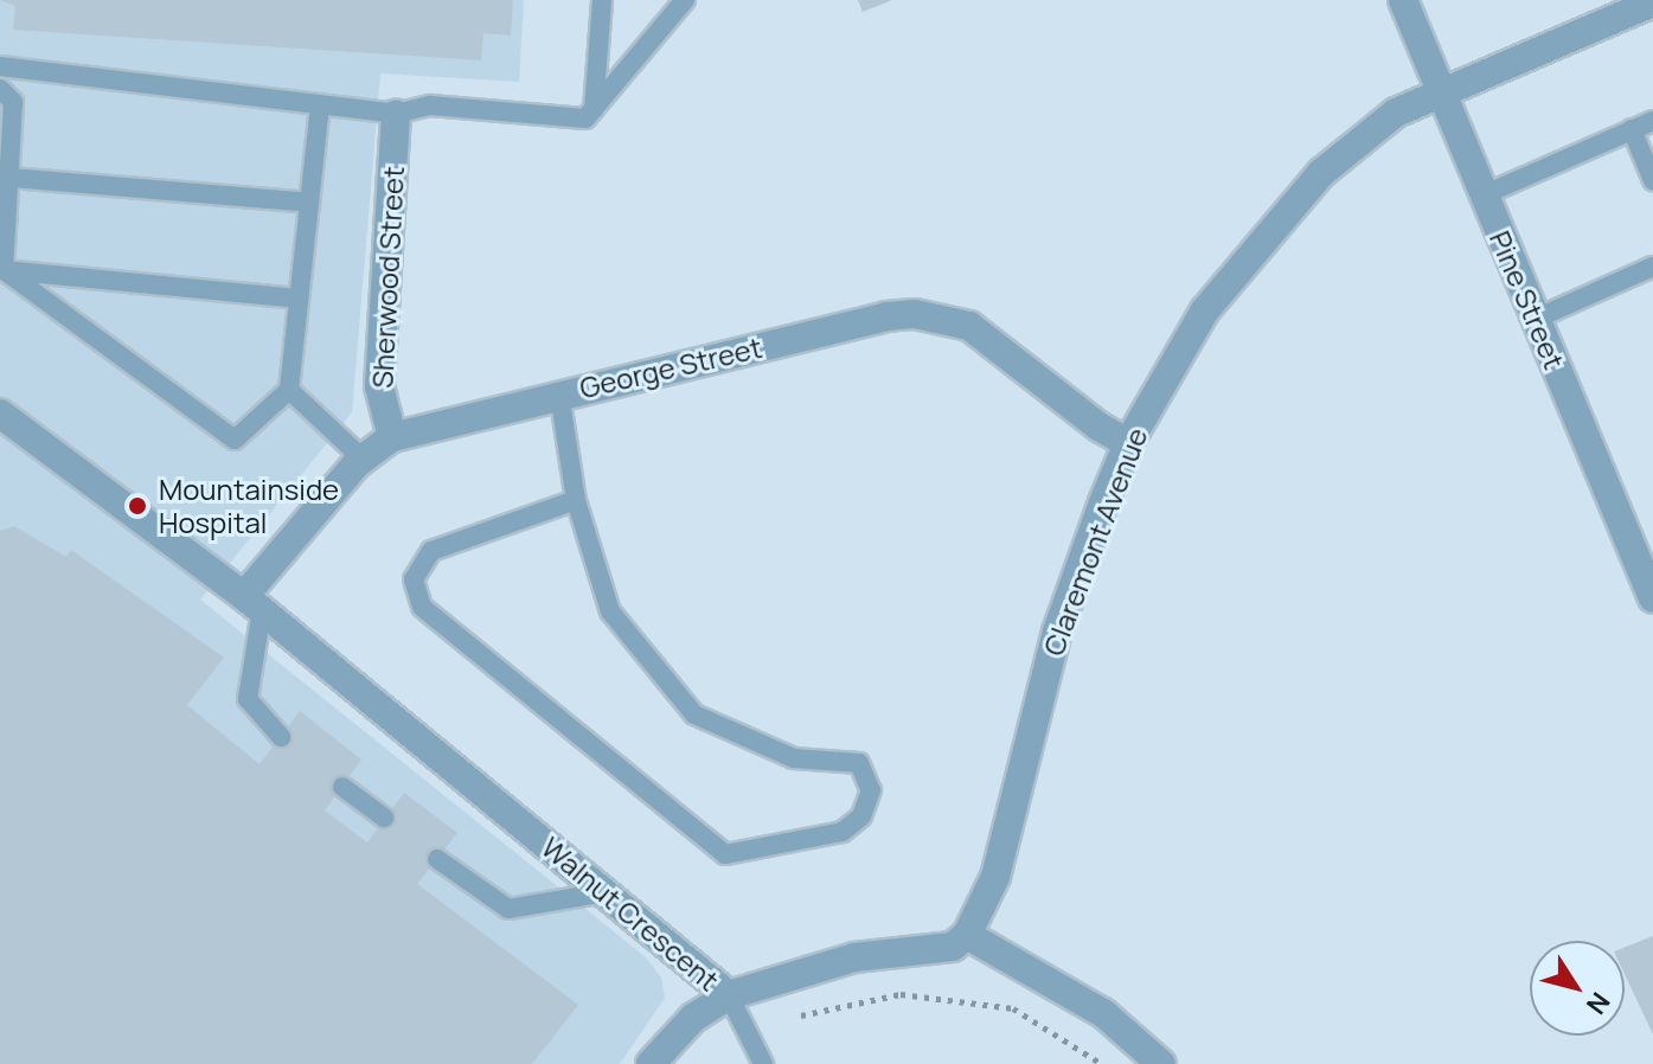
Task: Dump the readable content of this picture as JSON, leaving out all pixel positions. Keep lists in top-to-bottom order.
{
  "streets": {
    "street": [
      "Sherwood Street",
      "Pine Street",
      "George Street",
      "Claremont Avenue",
      "Walnut Crescent"
    ]
  },
  "crossings": [
    ["Sherwood Street", "George Street"],
    ["Pine Street", "Claremont Avenue"],
    ["George Street", "Claremont Avenue"],
    ["George Street", "Walnut Crescent"],
    ["Claremont Avenue", "Walnut Crescent"]
  ],
  "places": ["Mountainside Hospital"],
  "north": "bottom right"
}
